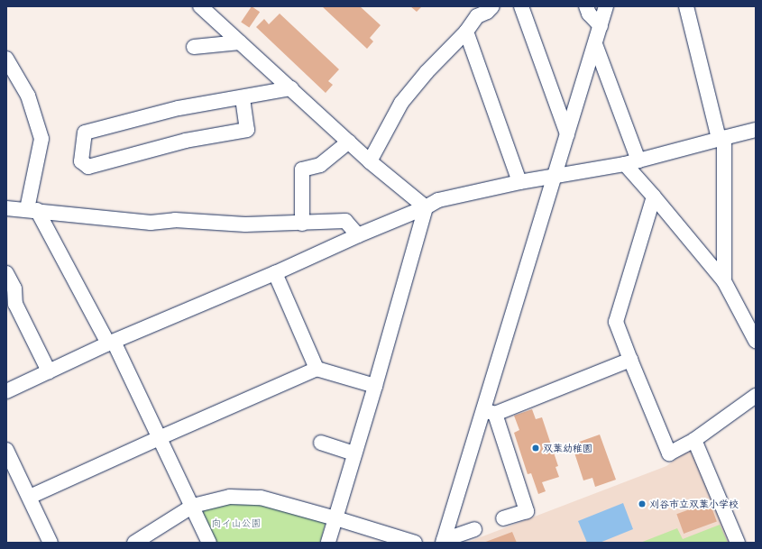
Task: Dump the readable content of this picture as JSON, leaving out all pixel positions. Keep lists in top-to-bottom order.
{
  "parks": ["向イ山公園"],
  "places": ["双葉幼稚園", "刈谷市立双葉小学校"]
}
